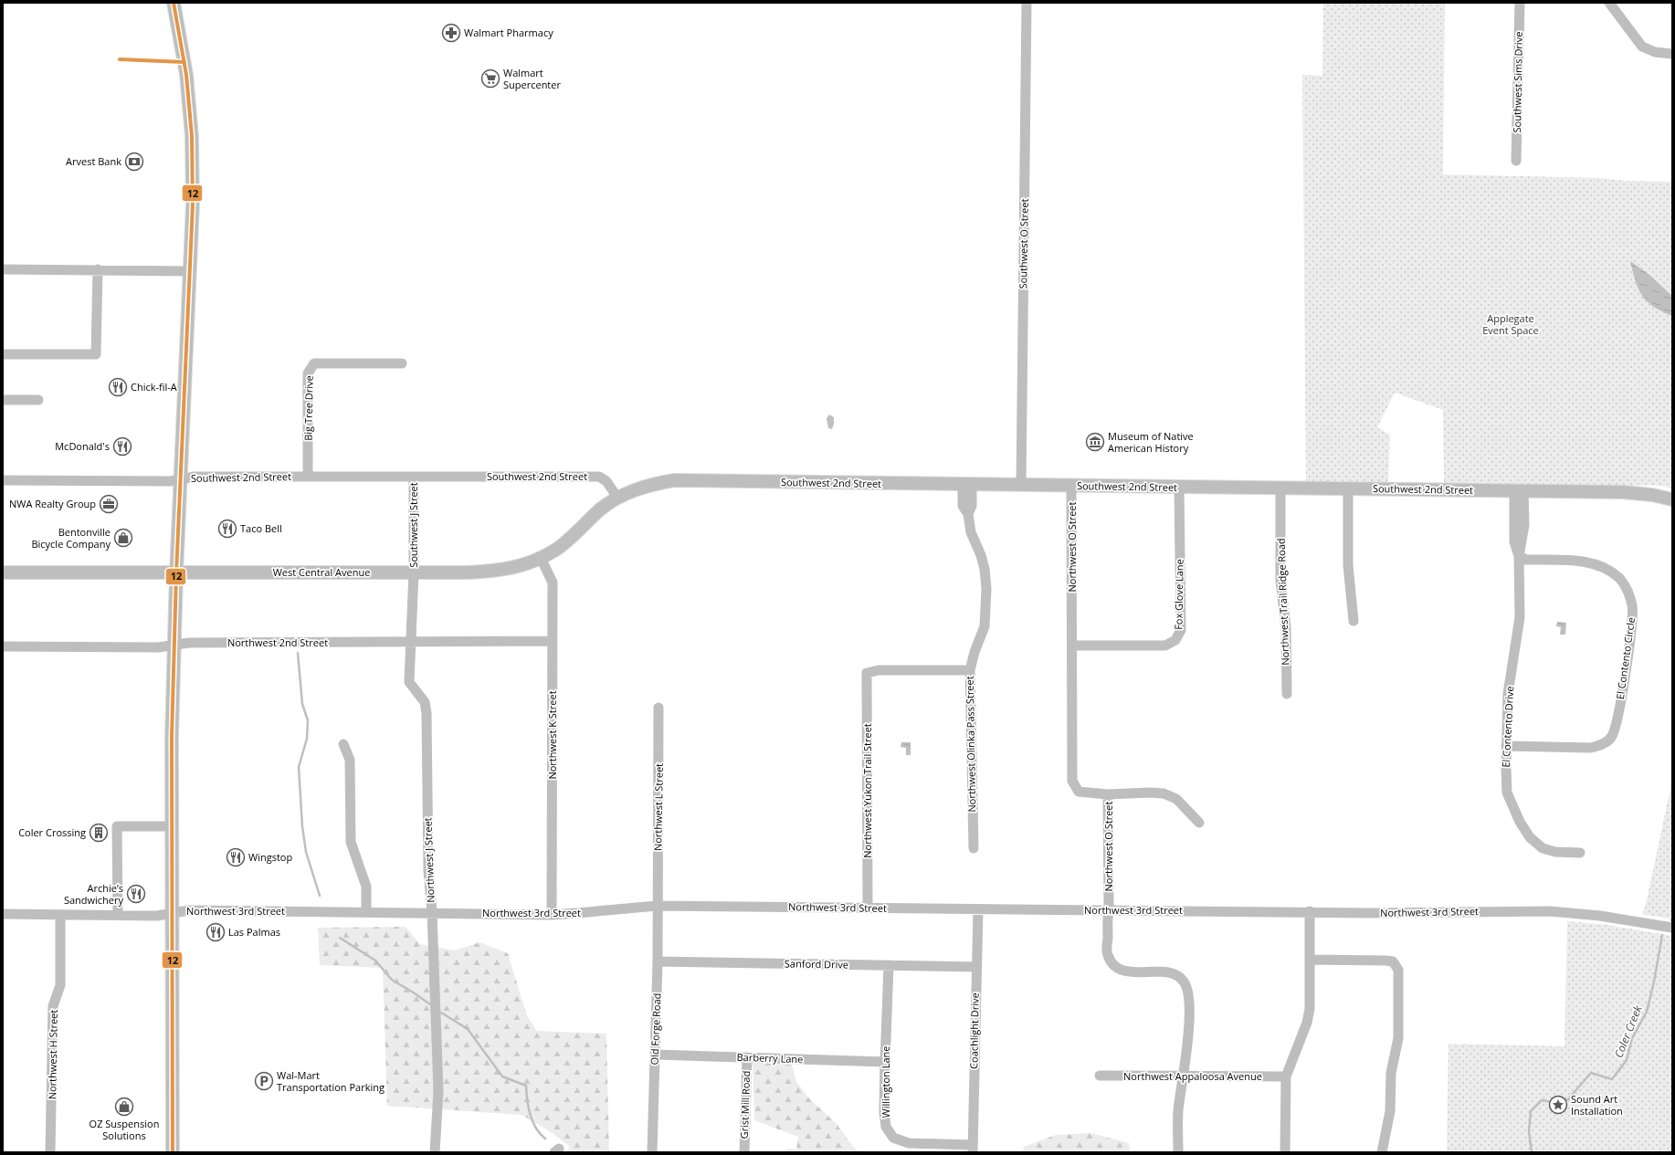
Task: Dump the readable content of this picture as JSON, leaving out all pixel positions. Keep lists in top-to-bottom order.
{
  "streets": {
    "main road": ["Southwest 2nd Street", "West Central Avenue"],
    "street": [
      "Southwest Sims Drive",
      "Southwest O Street",
      "Big Tree Drive",
      "Southwest J Street",
      "Northwest O Street",
      "Fox Glove Lane",
      "Northwest Trail Ridge Road",
      "Northwest 2nd Street",
      "El Contento Circle",
      "El Contento Drive",
      "Northwest K Street",
      "Northwest Olinka Pass Street",
      "Northwest Yukon Trail Street",
      "Northwest L Street",
      "Northwest J Street",
      "Northwest 3rd Street",
      "Sanford Drive",
      "Old Forge Road",
      "Coachlight Drive",
      "Northwest H Street",
      "Barberry Lane",
      "Northwest Appaloosa Avenue",
      "Willington Lane",
      "Grist Mill Road"
    ]
  },
  "crossings": [
    ["Southwest O Street", "Southwest 2nd Street"],
    ["Big Tree Drive", "Southwest 2nd Street"],
    ["Southwest 2nd Street", "Southwest J Street"],
    ["Southwest 2nd Street", "Northwest O Street"],
    ["Southwest 2nd Street", "West Central Avenue"],
    ["Southwest 2nd Street", "Fox Glove Lane"],
    ["Southwest 2nd Street", "Northwest Trail Ridge Road"],
    ["Southwest 2nd Street", "El Contento Drive"],
    ["Southwest 2nd Street", "Northwest Olinka Pass Street"],
    ["Southwest J Street", "West Central Avenue"],
    ["Southwest J Street", "Northwest J Street"],
    ["Northwest O Street", "Fox Glove Lane"],
    ["Northwest O Street", "Northwest 3rd Street"],
    ["Northwest O Street", "Northwest Appaloosa Avenue"],
    ["West Central Avenue", "Northwest K Street"],
    ["West Central Avenue", "Northwest J Street"],
    ["Northwest 2nd Street", "Northwest K Street"],
    ["Northwest 2nd Street", "Northwest J Street"],
    ["El Contento Circle", "El Contento Drive"],
    ["Northwest K Street", "Northwest 3rd Street"],
    ["Northwest Olinka Pass Street", "Northwest Yukon Trail Street"],
    ["Northwest Yukon Trail Street", "Northwest 3rd Street"],
    ["Northwest L Street", "Northwest 3rd Street"],
    ["Northwest L Street", "Old Forge Road"],
    ["Northwest J Street", "Northwest 3rd Street"],
    ["Northwest 3rd Street", "Old Forge Road"],
    ["Northwest 3rd Street", "Coachlight Drive"],
    ["Northwest 3rd Street", "Northwest H Street"],
    ["Sanford Drive", "Old Forge Road"],
    ["Sanford Drive", "Coachlight Drive"],
    ["Sanford Drive", "Willington Lane"],
    ["Old Forge Road", "Barberry Lane"],
    ["Coachlight Drive", "Willington Lane"],
    ["Barberry Lane", "Willington Lane"],
    ["Barberry Lane", "Grist Mill Road"]
  ],
  "water": ["Coler Creek"],
  "parks": ["Applegate Event Space"],
  "places": {
    "pharmacy": ["Walmart Pharmacy"],
    "supermarket": ["Walmart Supercenter"],
    "bank": ["Arvest Bank"],
    "restaurant": [
      "Chick-fil-A",
      "McDonald's",
      "Taco Bell",
      "Wingstop",
      "Archie’s Sandwichery",
      "Las Palmas"
    ],
    "museum": ["Museum of Native American History"],
    "office": ["NWA Realty Group"],
    "shop": ["Bentonville Bicycle Company", "OZ Suspension Solutions"],
    "building": ["Coler Crossing"],
    "parking": ["Wal-Mart Transportation Parking"],
    "place": ["Sound Art Installation"]
  },
  "lines": ["transit line 12"]
}
